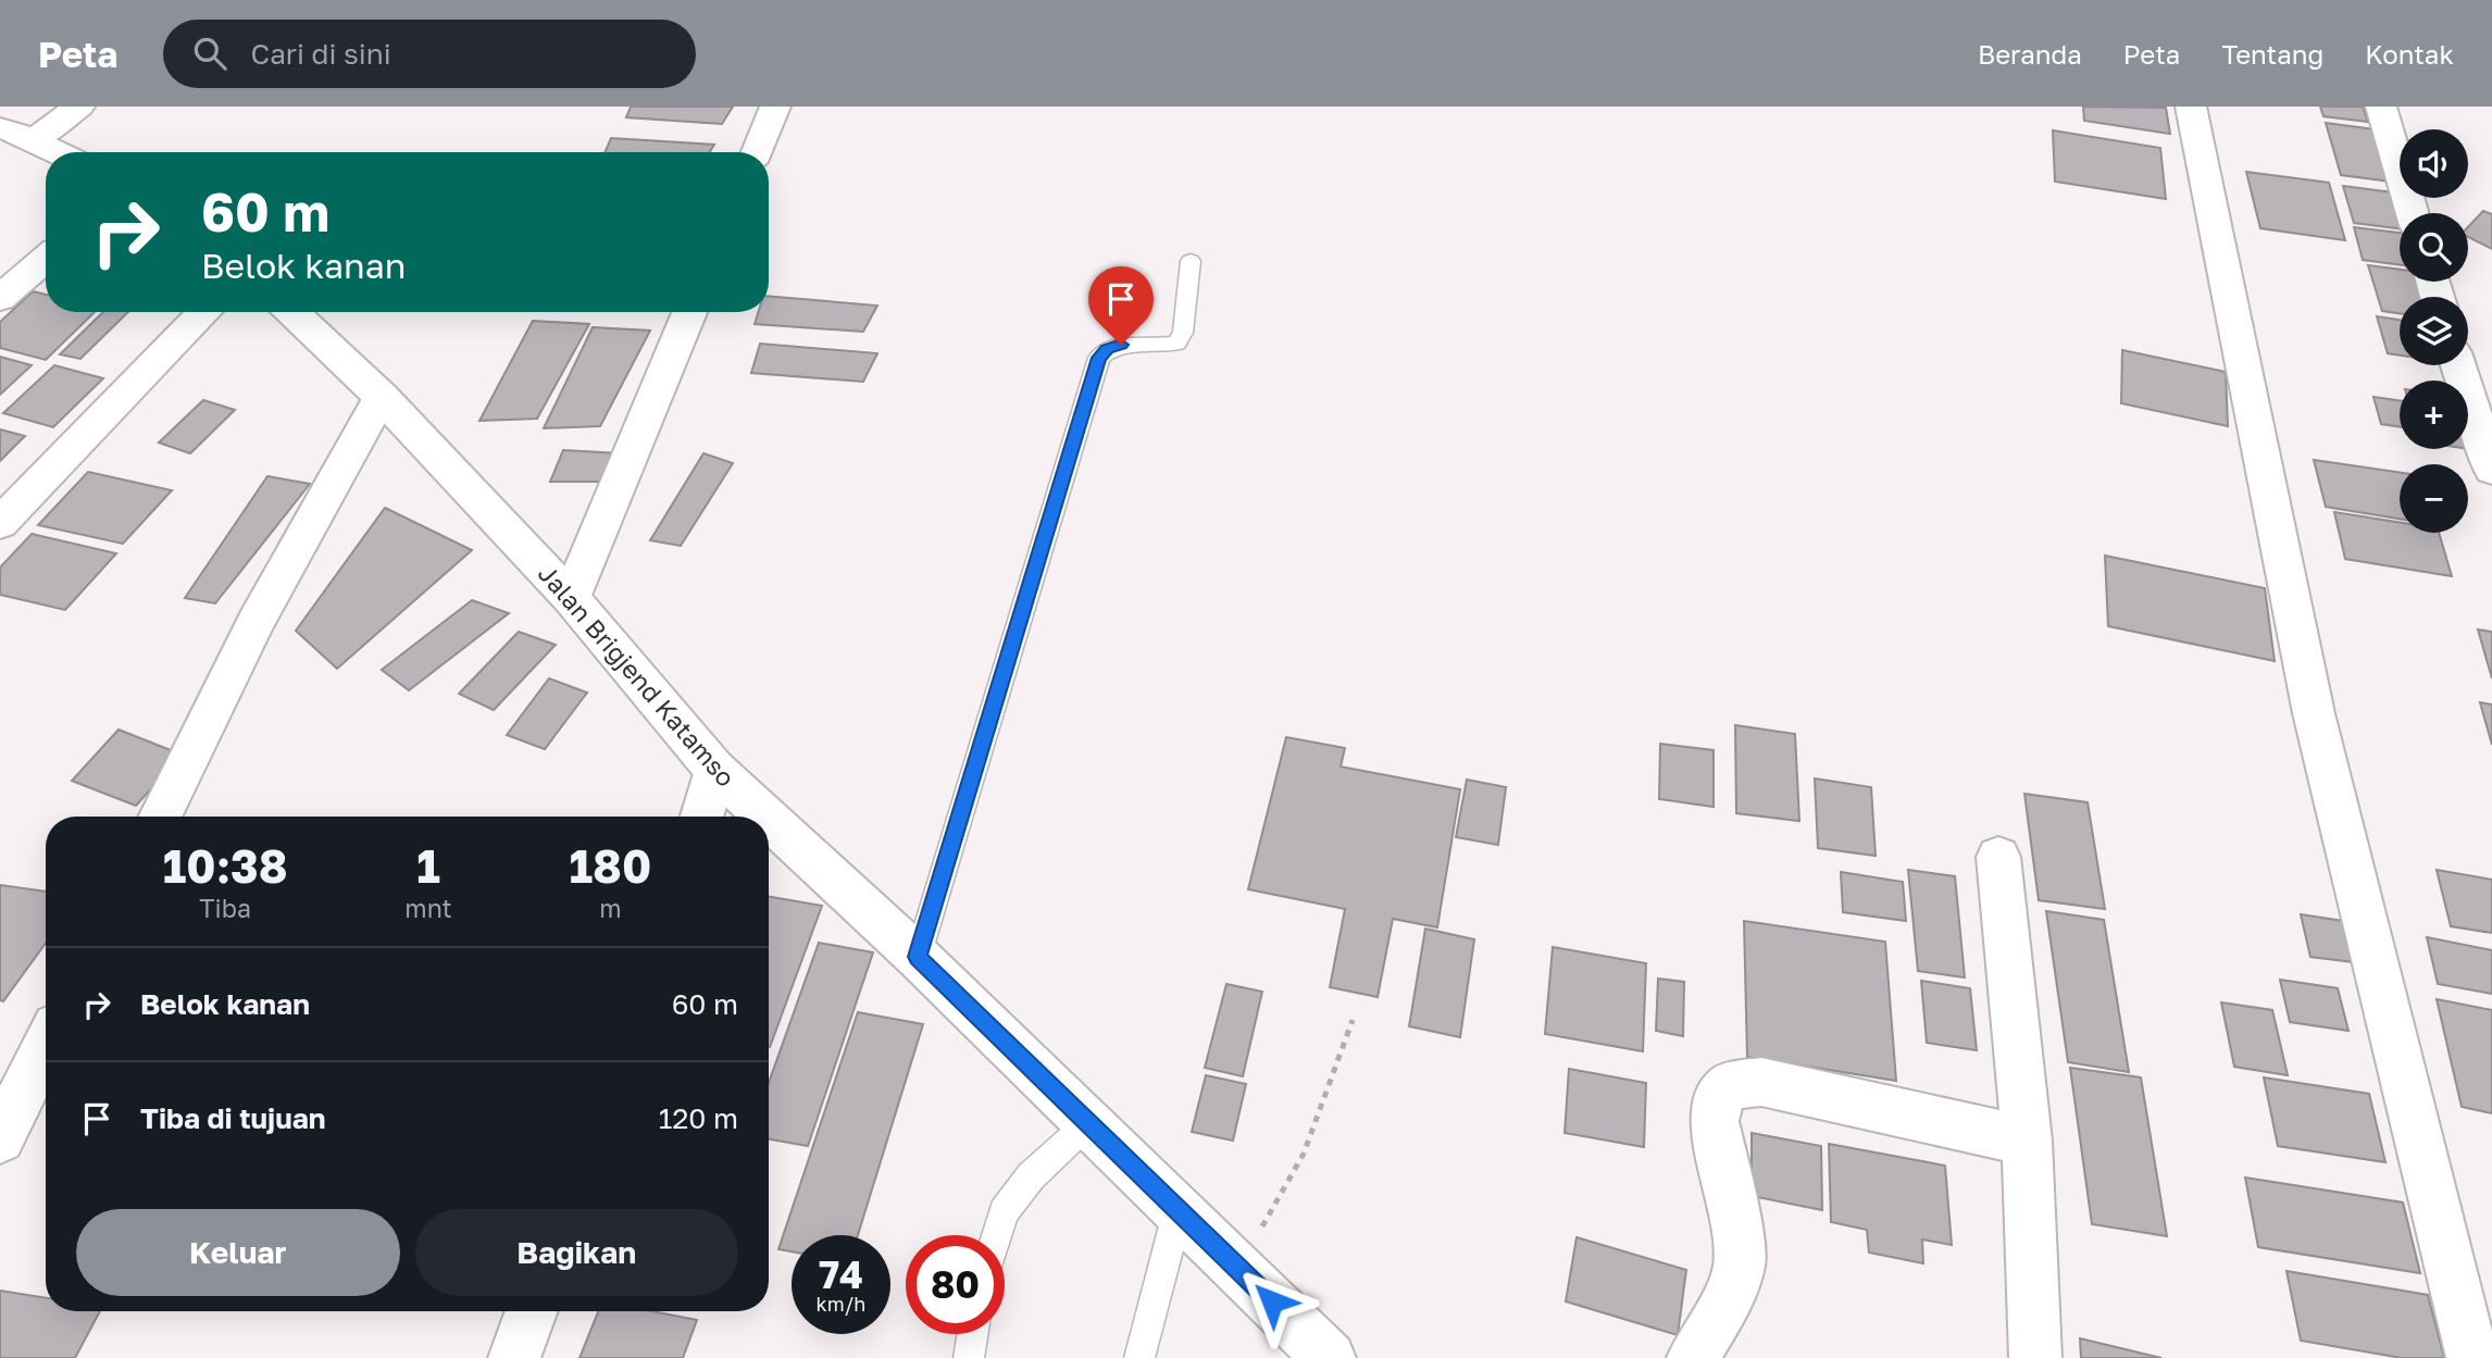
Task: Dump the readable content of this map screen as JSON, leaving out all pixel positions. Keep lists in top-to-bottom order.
{
  "streets": {
    "main road": ["Jalan Brigjend Katamso"]
  },
  "page": {
    "header": "Peta",
    "search": "Cari di sini",
    "nav": [
      "Beranda",
      "Peta",
      "Tentang",
      "Kontak"
    ],
    "map_buttons": ["+", "−"],
    "turn": ["60 m", "Belok kanan"],
    "eta": [
      "10:38",
      "Tiba",
      "1",
      "mnt",
      "180",
      "m"
    ],
    "list": [
      {
        "name": "Belok kanan",
        "value": "60 m"
      },
      {
        "name": "Tiba di tujuan",
        "value": "120 m"
      }
    ],
    "buttons": ["Keluar", "Bagikan"],
    "speed": "74 km/h",
    "limit": "80"
  }
}
